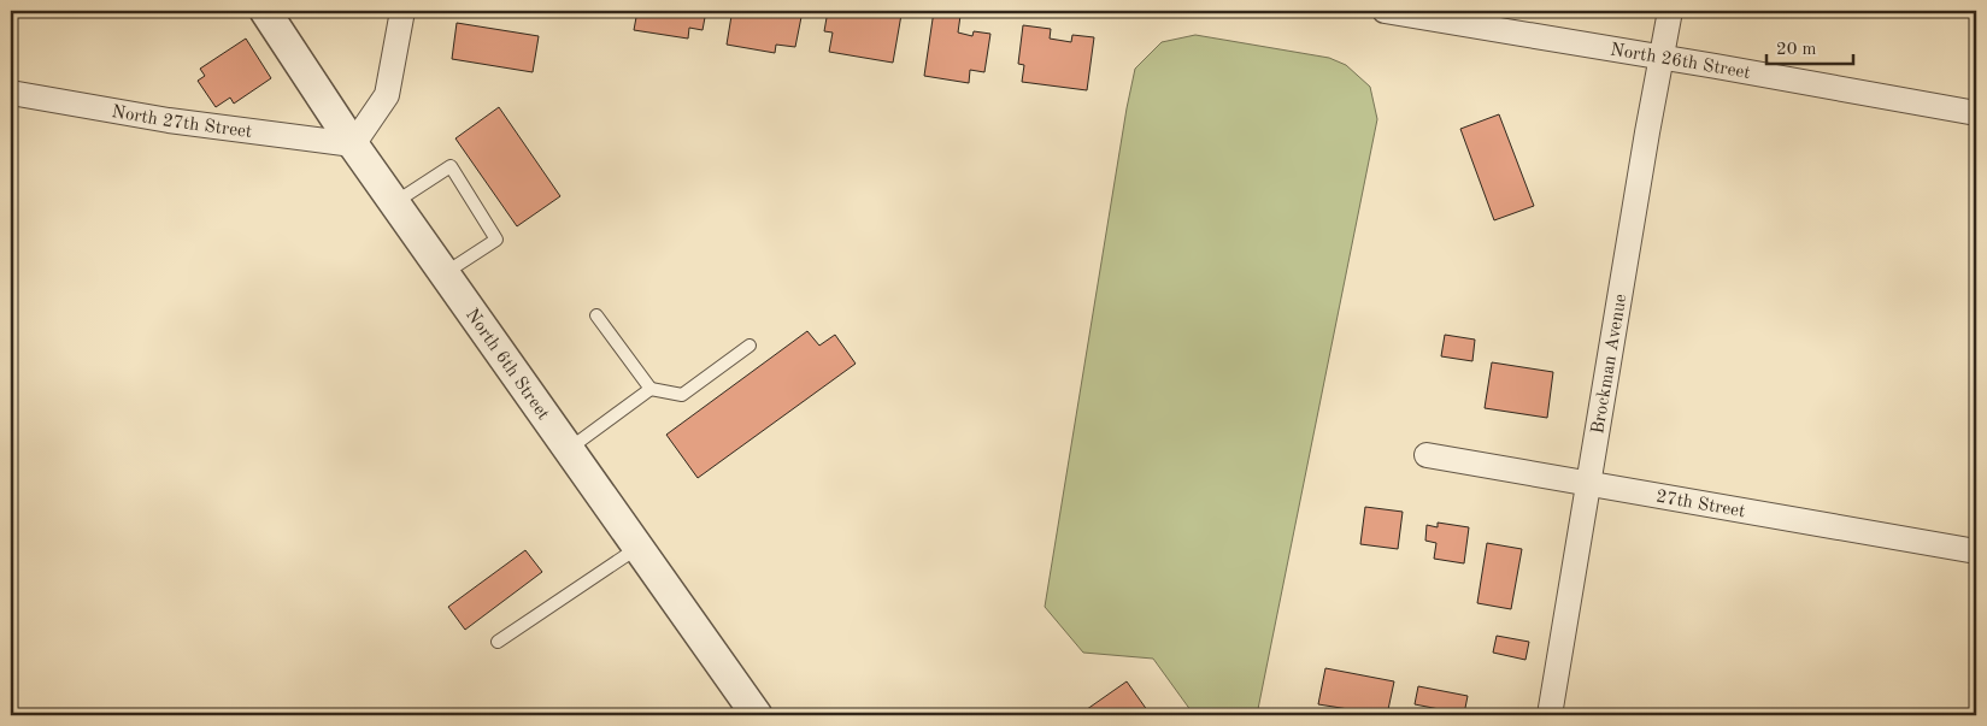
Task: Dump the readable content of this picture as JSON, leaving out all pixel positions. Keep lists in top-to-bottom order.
{
  "streets": {
    "street": [
      "North 26th Street",
      "North 27th Street",
      "Brockman Avenue",
      "North 6th Street",
      "27th Street"
    ]
  },
  "crossings": [
    ["North 26th Street", "Brockman Avenue"],
    ["North 27th Street", "North 6th Street"],
    ["Brockman Avenue", "27th Street"]
  ],
  "scale_bar": "20 m"
}
